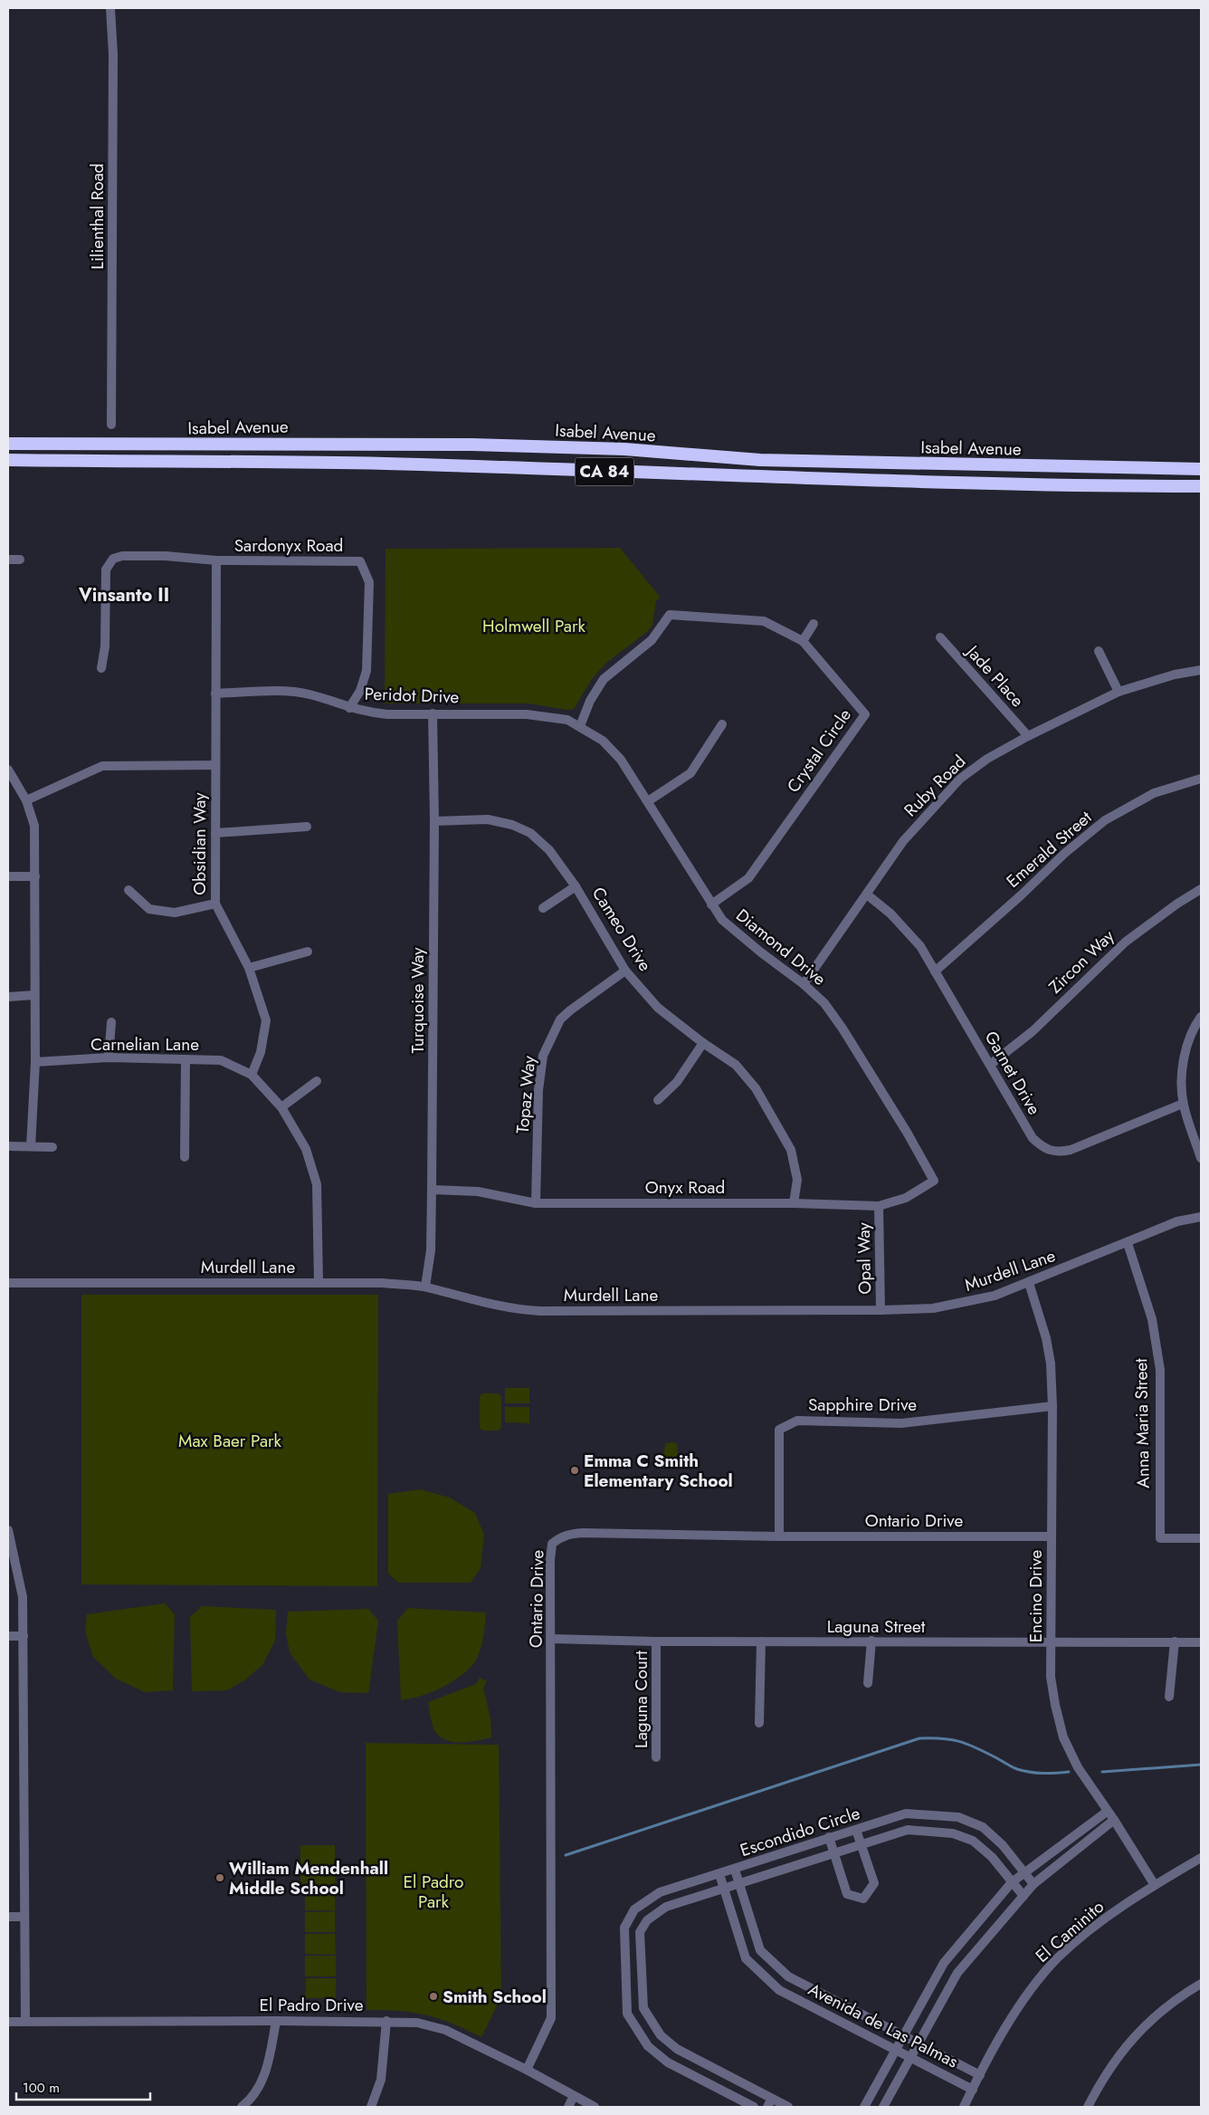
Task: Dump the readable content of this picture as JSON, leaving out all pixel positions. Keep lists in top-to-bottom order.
{
  "streets": {
    "highway": ["Isabel Avenue", "CA 84"],
    "street": [
      "Lilienthal Road",
      "Sardonyx Road",
      "Jade Place",
      "Peridot Drive",
      "Crystal Circle",
      "Ruby Road",
      "Obsidian Way",
      "Emerald Street",
      "Cameo Drive",
      "Diamond Drive",
      "Zircon Way",
      "Turquoise Way",
      "Carnelian Lane",
      "Garnet Drive",
      "Topaz Way",
      "Onyx Road",
      "Opal Way",
      "Murdell Lane",
      "Sapphire Drive",
      "Anna Maria Street",
      "Ontario Drive",
      "Encino Drive",
      "Laguna Street",
      "Laguna Court",
      "Escondido Circle",
      "El Caminito",
      "El Padro Drive",
      "Avenida de Las Palmas"
    ]
  },
  "crossings": [
    ["Sardonyx Road", "Peridot Drive"],
    ["Sardonyx Road", "Obsidian Way"],
    ["Jade Place", "Ruby Road"],
    ["Peridot Drive", "Crystal Circle"],
    ["Peridot Drive", "Obsidian Way"],
    ["Peridot Drive", "Diamond Drive"],
    ["Peridot Drive", "Turquoise Way"],
    ["Crystal Circle", "Diamond Drive"],
    ["Ruby Road", "Diamond Drive"],
    ["Ruby Road", "Garnet Drive"],
    ["Obsidian Way", "Carnelian Lane"],
    ["Emerald Street", "Garnet Drive"],
    ["Cameo Drive", "Turquoise Way"],
    ["Cameo Drive", "Topaz Way"],
    ["Cameo Drive", "Onyx Road"],
    ["Diamond Drive", "Onyx Road"],
    ["Zircon Way", "Garnet Drive"],
    ["Turquoise Way", "Onyx Road"],
    ["Turquoise Way", "Murdell Lane"],
    ["Topaz Way", "Onyx Road"],
    ["Onyx Road", "Opal Way"],
    ["Opal Way", "Murdell Lane"],
    ["Murdell Lane", "Anna Maria Street"],
    ["Murdell Lane", "Encino Drive"],
    ["Sapphire Drive", "Ontario Drive"],
    ["Sapphire Drive", "Encino Drive"],
    ["Ontario Drive", "Encino Drive"],
    ["Ontario Drive", "Laguna Street"],
    ["Ontario Drive", "El Padro Drive"],
    ["Encino Drive", "Laguna Street"],
    ["Encino Drive", "El Caminito"],
    ["Laguna Street", "Laguna Court"],
    ["Escondido Circle", "Avenida de Las Palmas"],
    ["El Caminito", "Avenida de Las Palmas"]
  ],
  "districts": ["Vinsanto II"],
  "parks": ["Holmwell Park", "Max Baer Park", "El Padro Park"],
  "places": ["Emma C Smith Elementary School", "William Mendenhall Middle School", "Smith School"],
  "scale_bar": "100 m"
}
